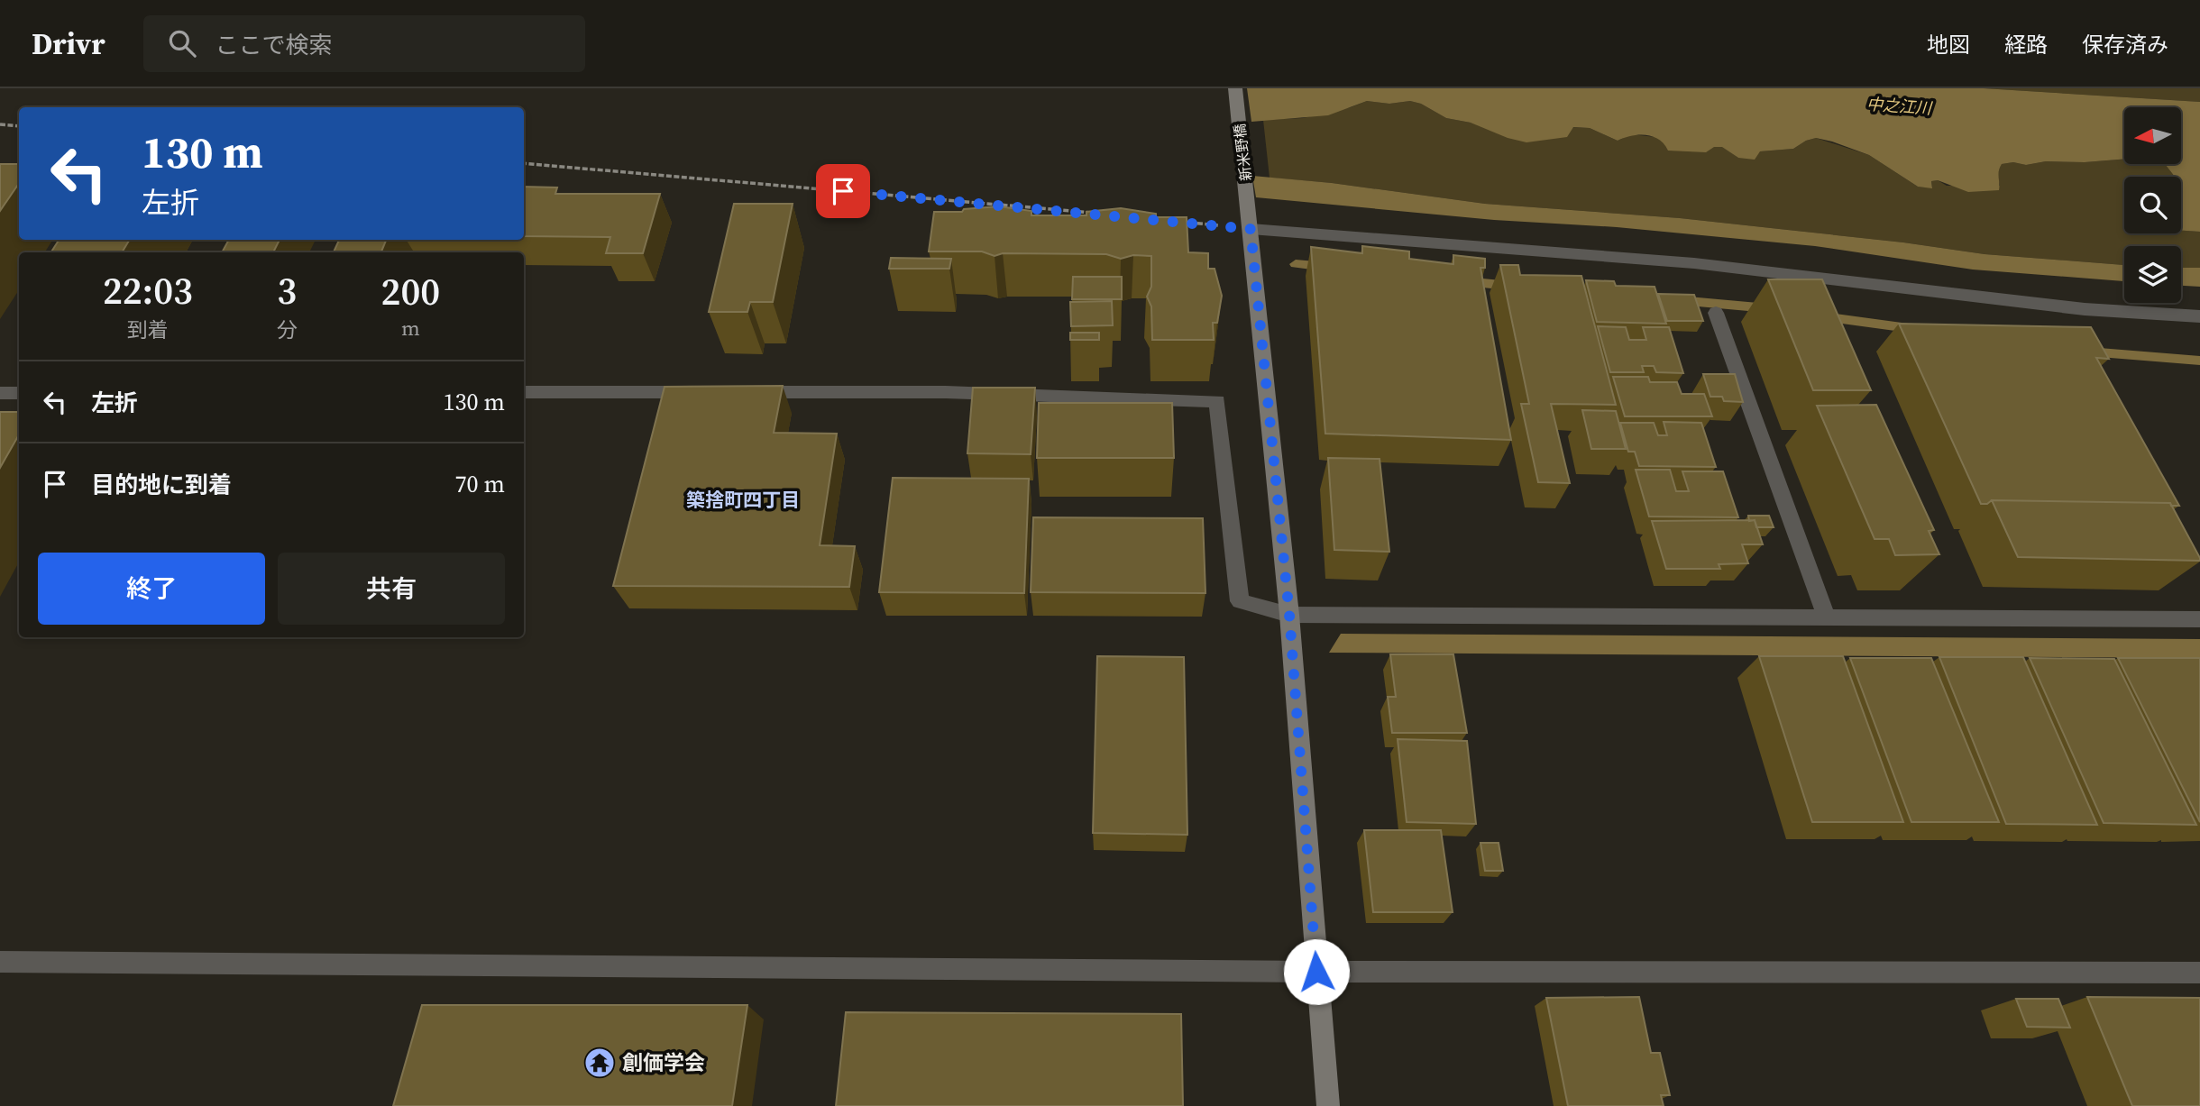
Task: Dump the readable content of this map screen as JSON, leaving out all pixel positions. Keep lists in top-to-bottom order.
{
  "streets": {
    "street": ["新米野橋"]
  },
  "districts": ["築捨町四丁目"],
  "water": ["中之江川"],
  "places": {
    "temple": ["創価学会"]
  },
  "north": "left",
  "page": {
    "header": "Drivr",
    "search": "ここで検索",
    "nav": ["地図", "経路", "保存済み"],
    "turn": ["130 m", "左折"],
    "eta": [
      "22:03",
      "到着",
      "3",
      "分",
      "200",
      "m"
    ],
    "list": [
      {
        "name": "左折",
        "value": "130 m"
      },
      {
        "name": "目的地に到着",
        "value": "70 m"
      }
    ],
    "buttons": ["終了", "共有"]
  }
}
